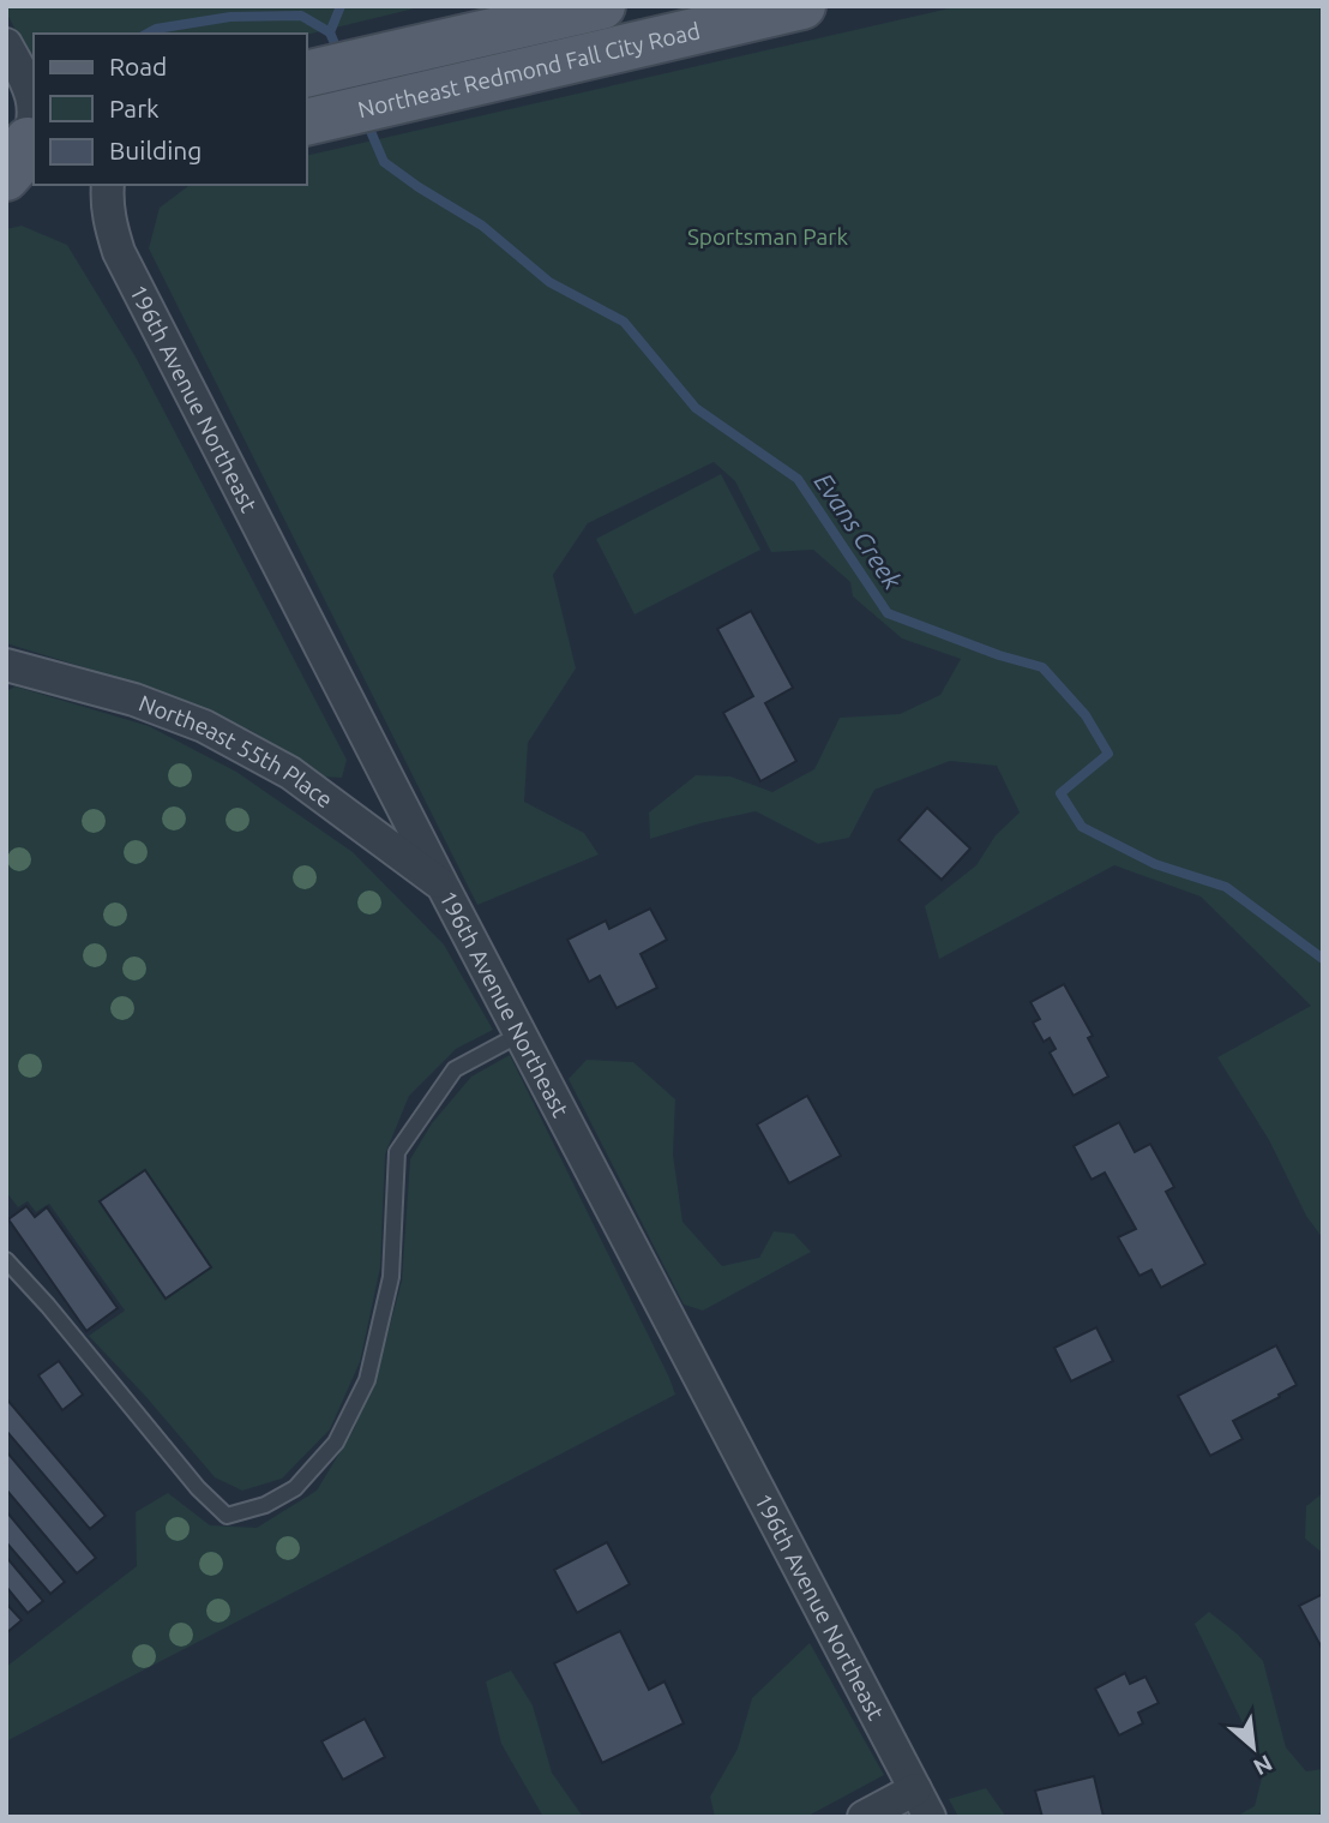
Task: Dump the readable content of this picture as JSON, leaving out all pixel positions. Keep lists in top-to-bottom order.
{
  "streets": {
    "main road": ["Northeast Redmond Fall City Road"],
    "street": ["196th Avenue Northeast", "Northeast 55th Place"]
  },
  "crossings": [
    ["196th Avenue Northeast", "Northeast 55th Place"]
  ],
  "water": ["Evans Creek"],
  "parks": ["Sportsman Park"],
  "legend": ["Road", "Park", "Building"],
  "north": "bottom right"
}
